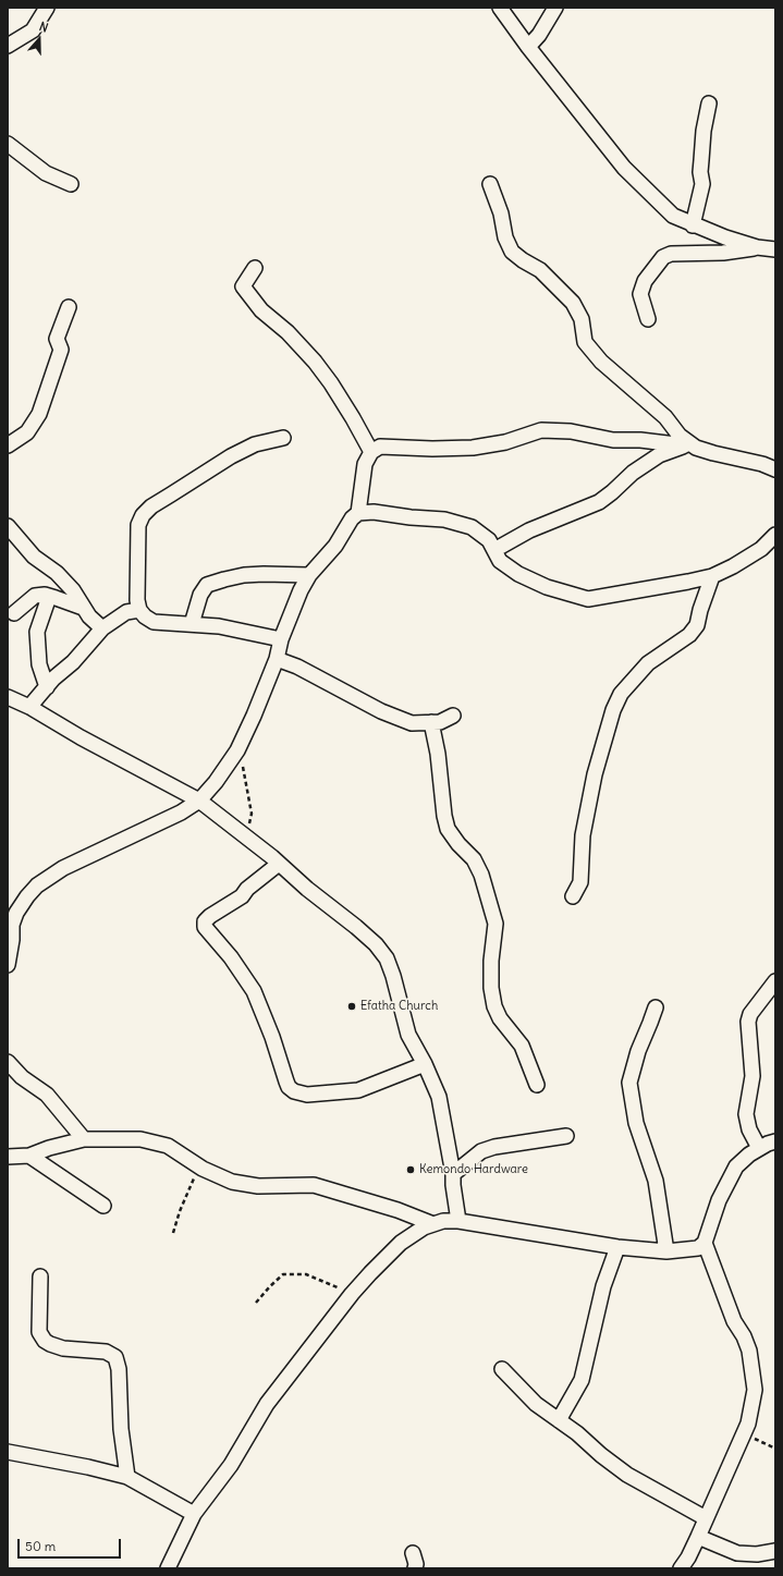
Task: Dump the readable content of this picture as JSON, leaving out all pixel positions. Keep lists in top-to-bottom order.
{
  "places": ["Efatha Church", "Kemondo Hardware"],
  "scale_bar": "50 m",
  "north": "top"
}
